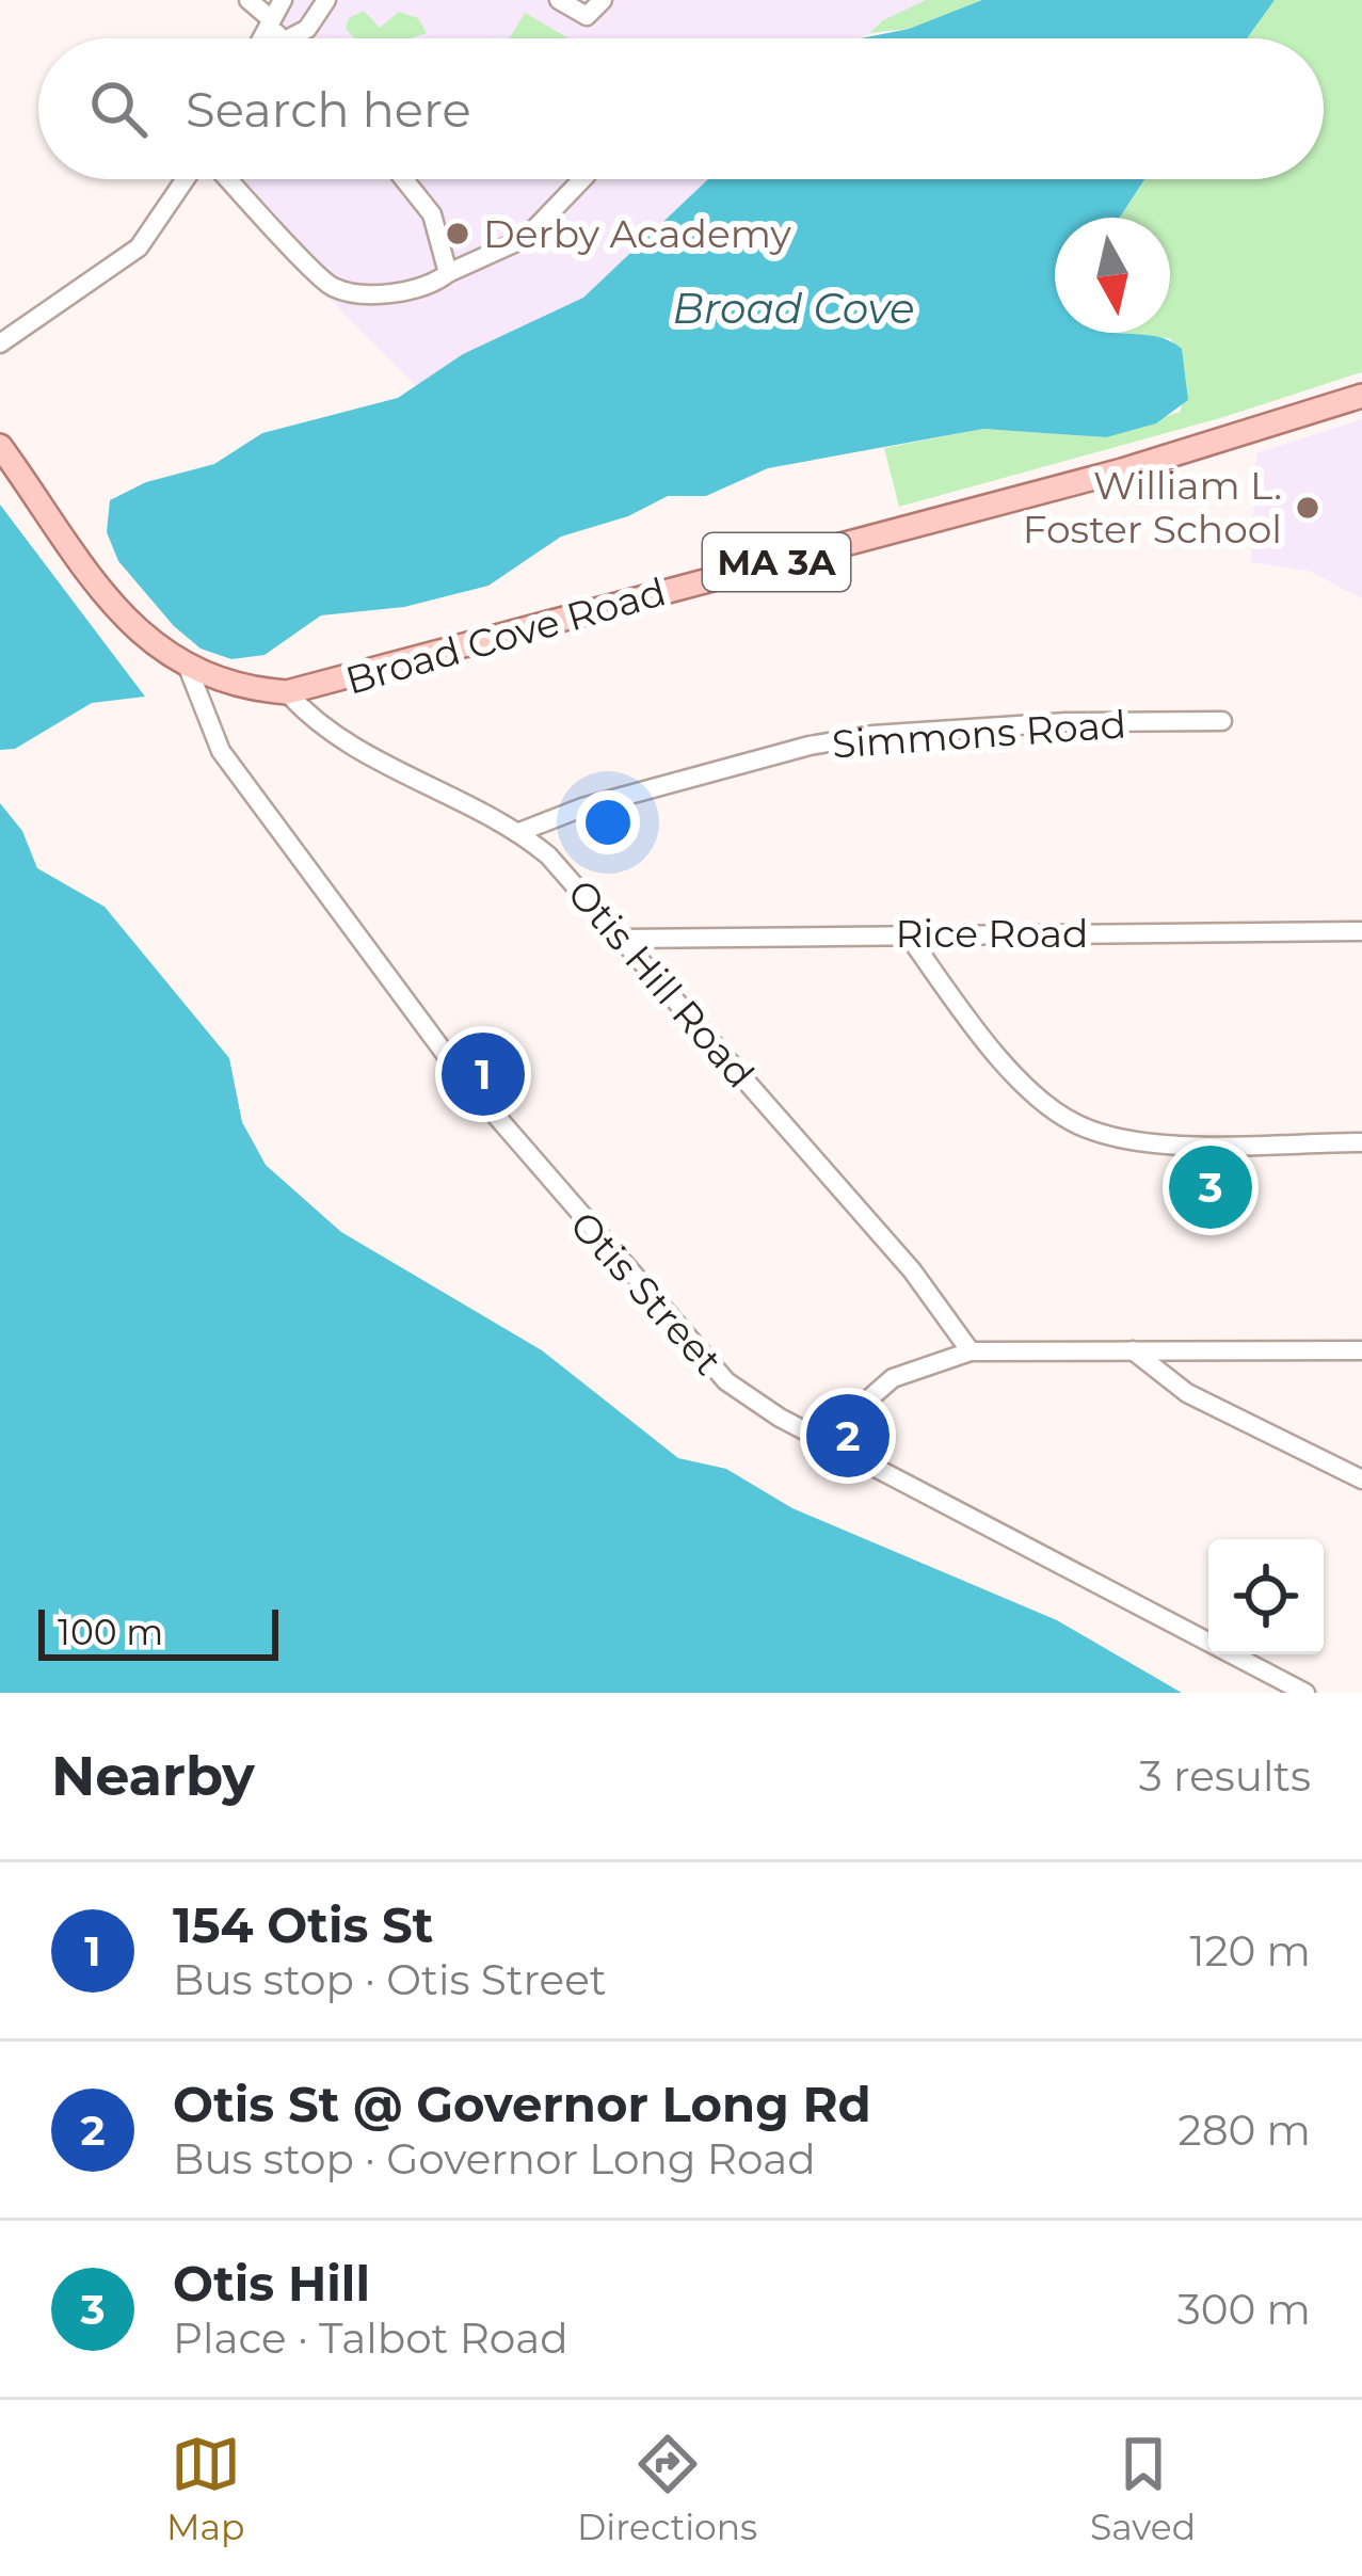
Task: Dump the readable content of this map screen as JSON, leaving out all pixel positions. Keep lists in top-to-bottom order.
{
  "streets": {
    "main road": ["MA 3A", "Broad Cove Road"],
    "street": [
      "Simmons Road",
      "Rice Road",
      "Otis Hill Road",
      "Otis Street"
    ]
  },
  "crossings": [
    ["Broad Cove Road", "Otis Hill Road"],
    ["Broad Cove Road", "Otis Street"],
    ["Simmons Road", "Otis Hill Road"],
    ["Rice Road", "Otis Hill Road"]
  ],
  "water": ["Broad Cove"],
  "places": ["Derby Academy", "William L. Foster School"],
  "scale_bar": "100 m",
  "north": "bottom",
  "page": {
    "search": "Search here",
    "pins": ["1", "3", "2"],
    "scale": "100 m",
    "heading": ["Nearby", "3 results"],
    "list": [
      {
        "mark": "1",
        "name": "154 Otis St",
        "note": "Bus stop · Otis Street",
        "value": "120 m"
      },
      {
        "mark": "2",
        "name": "Otis St @ Governor Long Rd",
        "note": "Bus stop · Governor Long Road",
        "value": "280 m"
      },
      {
        "mark": "3",
        "name": "Otis Hill",
        "note": "Place · Talbot Road",
        "value": "300 m"
      }
    ],
    "nav": ["Map", "Directions", "Saved"]
  }
}
